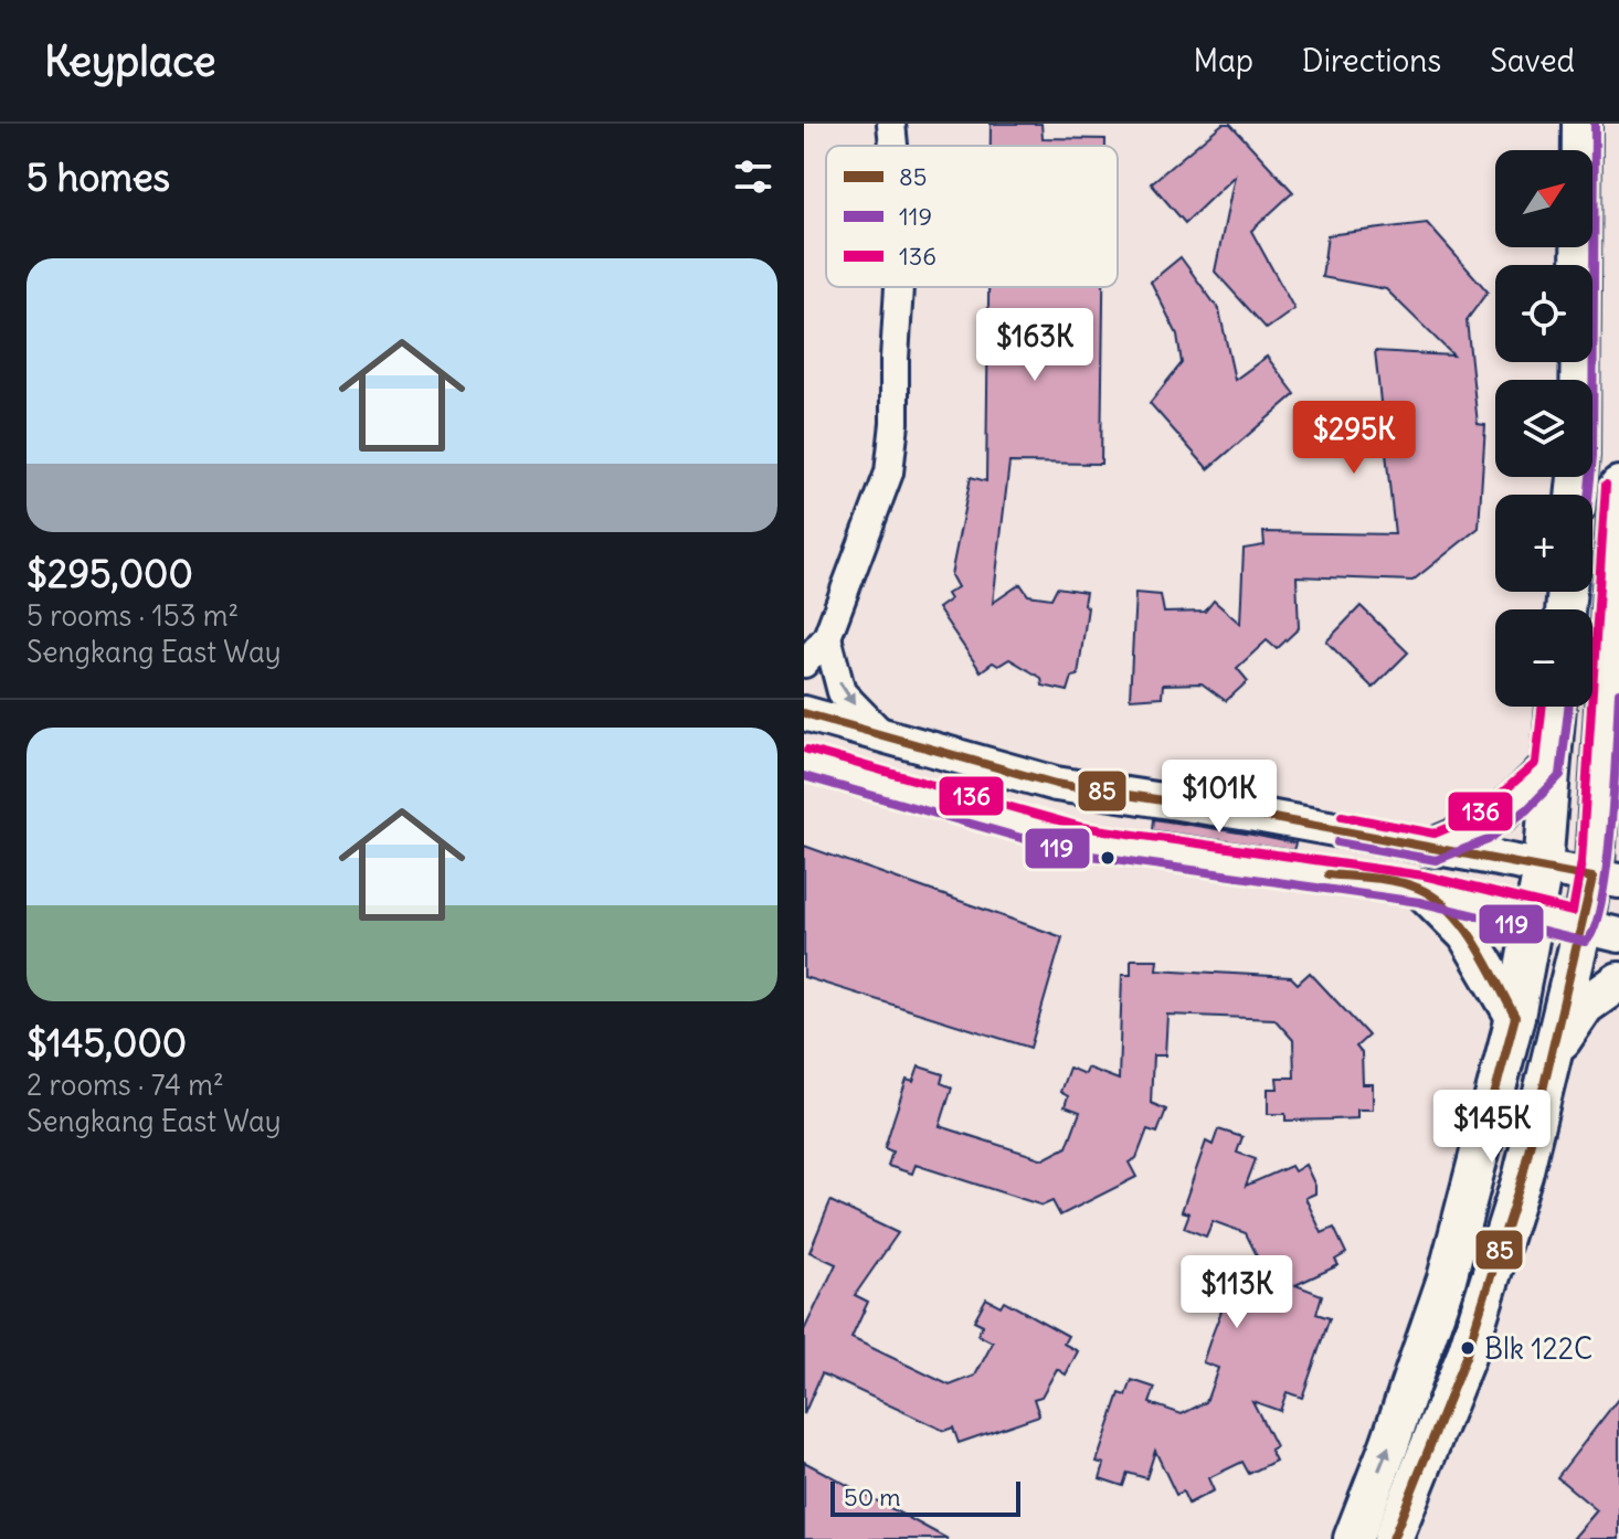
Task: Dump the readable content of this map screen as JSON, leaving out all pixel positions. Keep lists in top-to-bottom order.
{
  "places": ["Blk 122C"],
  "lines": ["transit line 119", "transit line 136", "transit line 85"],
  "legend": ["85", "119", "136"],
  "scale_bar": "50 m",
  "north": "top right",
  "page": {
    "header": "Keyplace",
    "nav": ["Map", "Directions", "Saved"],
    "heading": "5 homes",
    "map_buttons": ["+", "−"],
    "list": [
      {
        "name": "$295,000",
        "note": "5 rooms · 153 m² · Sengkang East Way"
      },
      {
        "name": "$145,000",
        "note": "2 rooms · 74 m² · Sengkang East Way"
      }
    ],
    "price": [
      "$163K",
      "$295K",
      "$101K",
      "$145K",
      "$113K"
    ],
    "scale": "50 m"
  }
}
